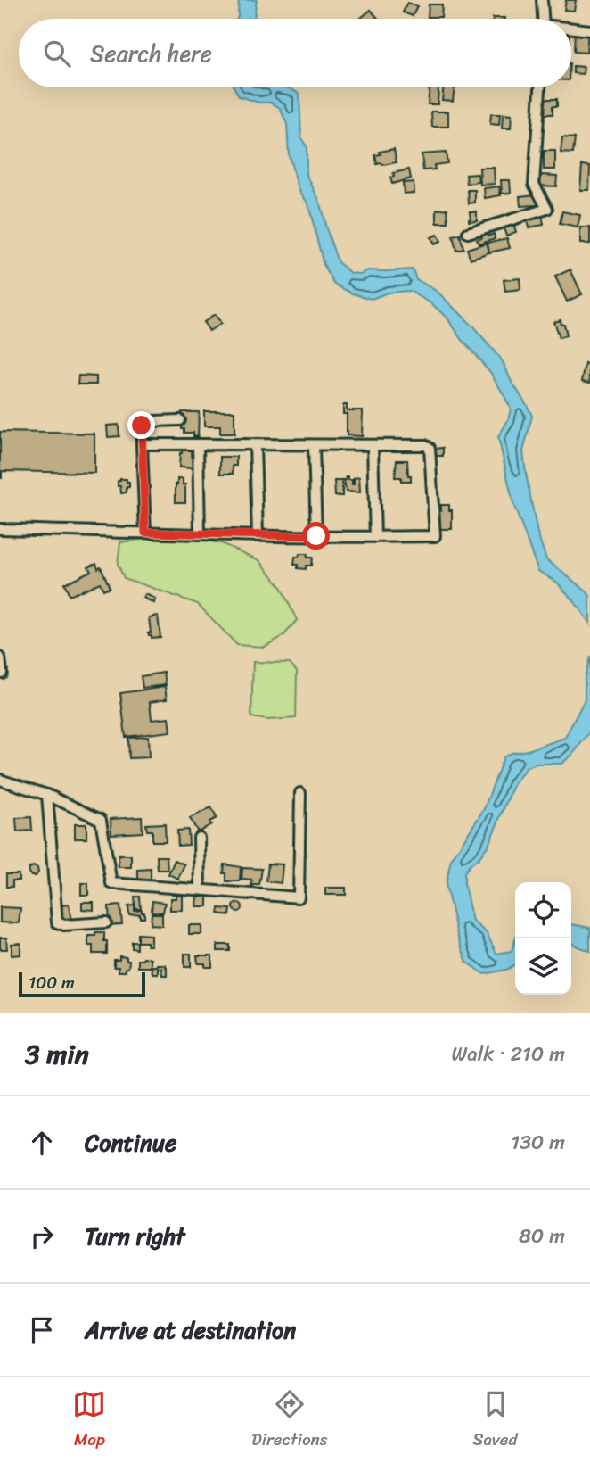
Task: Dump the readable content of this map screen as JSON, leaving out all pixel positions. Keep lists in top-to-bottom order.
{
  "scale_bar": "100 m",
  "page": {
    "search": "Search here",
    "scale": "100 m",
    "heading": ["3 min", "Walk · 210 m"],
    "list": [
      ["Continue", "130 m"],
      ["Turn right", "80 m"],
      "Arrive at destination"
    ],
    "nav": ["Map", "Directions", "Saved"]
  }
}
